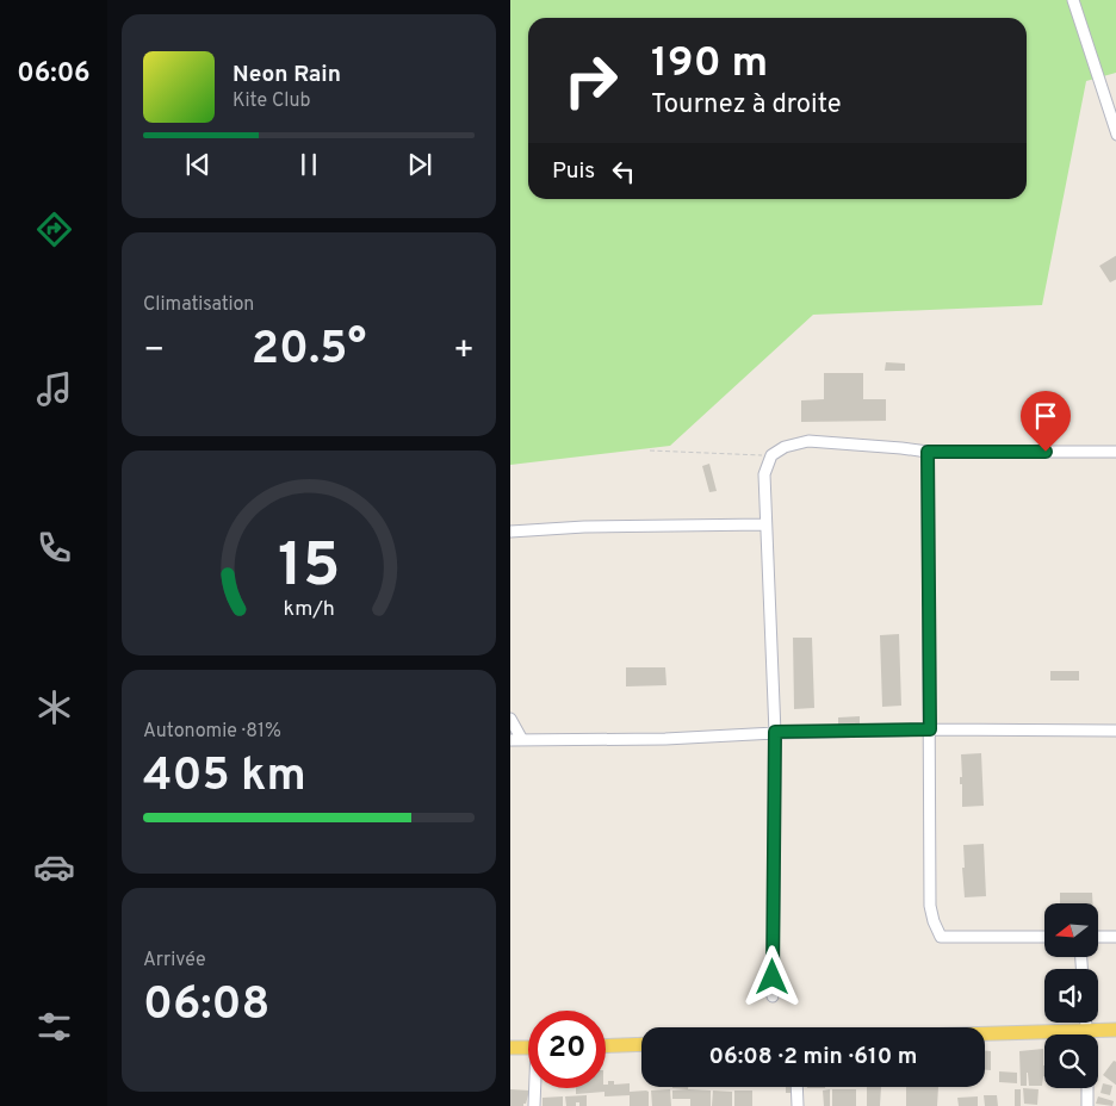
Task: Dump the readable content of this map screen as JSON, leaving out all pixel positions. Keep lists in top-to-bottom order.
{
  "north": "left",
  "page": {
    "tabs": "06:06",
    "turn": ["190 m", "Tournez à droite"],
    "song": ["Neon Rain", "Kite Club"],
    "then": "Puis",
    "tile": [
      "Climatisation",
      ["Autonomie · 81%", "405 km"],
      ["Arrivée", "06:08"]
    ],
    "heat": ["−", "20.5°", "+"],
    "limit": "20",
    "trip": "06:08 · 2 min · 610 m",
    "gauge": ["15", "km/h"]
  }
}
